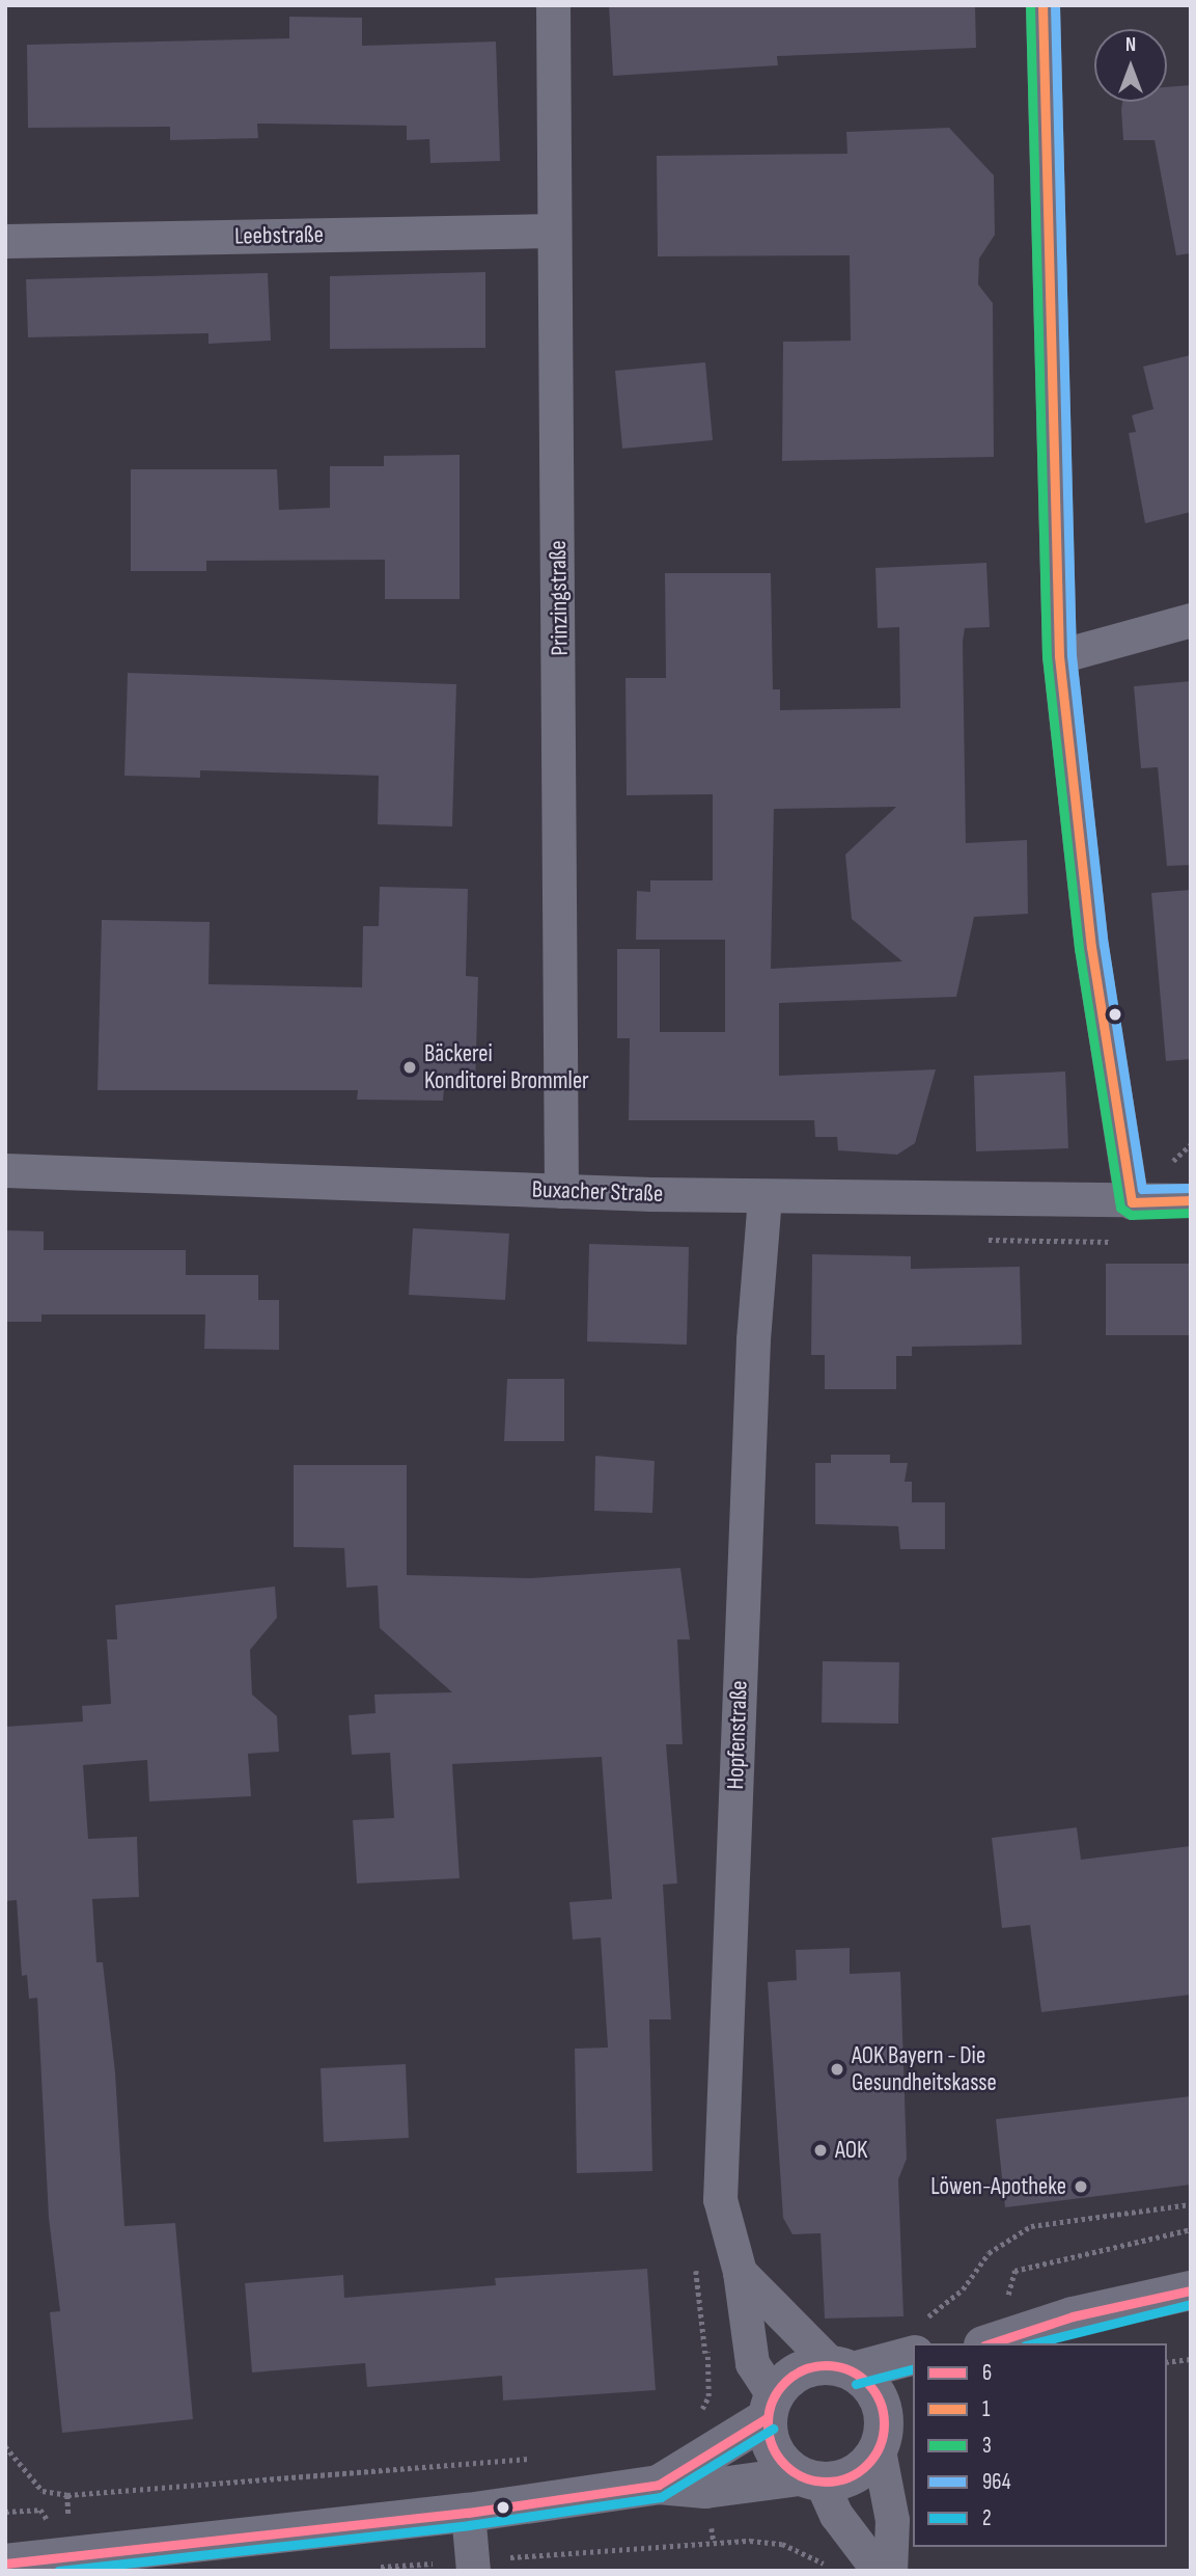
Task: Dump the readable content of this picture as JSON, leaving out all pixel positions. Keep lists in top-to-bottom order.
{
  "streets": {
    "street": [
      "Leebstraße",
      "Prinzingstraße",
      "Buxacher Straße",
      "Hopfenstraße"
    ]
  },
  "crossings": [
    ["Leebstraße", "Prinzingstraße"],
    ["Prinzingstraße", "Buxacher Straße"],
    ["Buxacher Straße", "Hopfenstraße"]
  ],
  "places": [
    "Bäckerei Konditorei Brommler",
    "AOK Bayern - Die Gesundheitskasse",
    "AOK",
    "Löwen-Apotheke"
  ],
  "lines": [
    "transit line 1",
    "transit line 3",
    "transit line 964",
    "transit line 6",
    "transit line 2"
  ],
  "legend": [
    "6",
    "1",
    "3",
    "964",
    "2"
  ],
  "north": "top"
}
